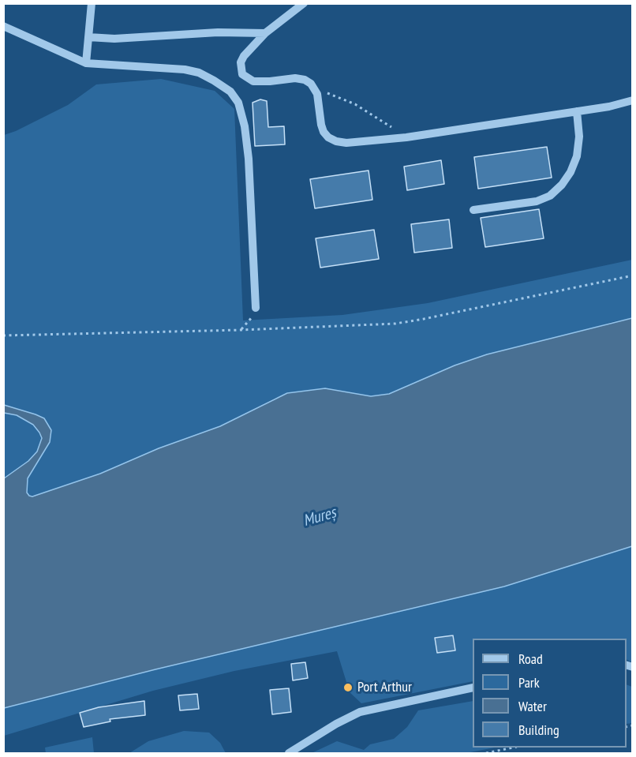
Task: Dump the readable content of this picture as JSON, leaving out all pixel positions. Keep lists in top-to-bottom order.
{
  "water": ["Mureș"],
  "places": ["Port Arthur"],
  "legend": [
    "Road",
    "Park",
    "Water",
    "Building"
  ]
}
